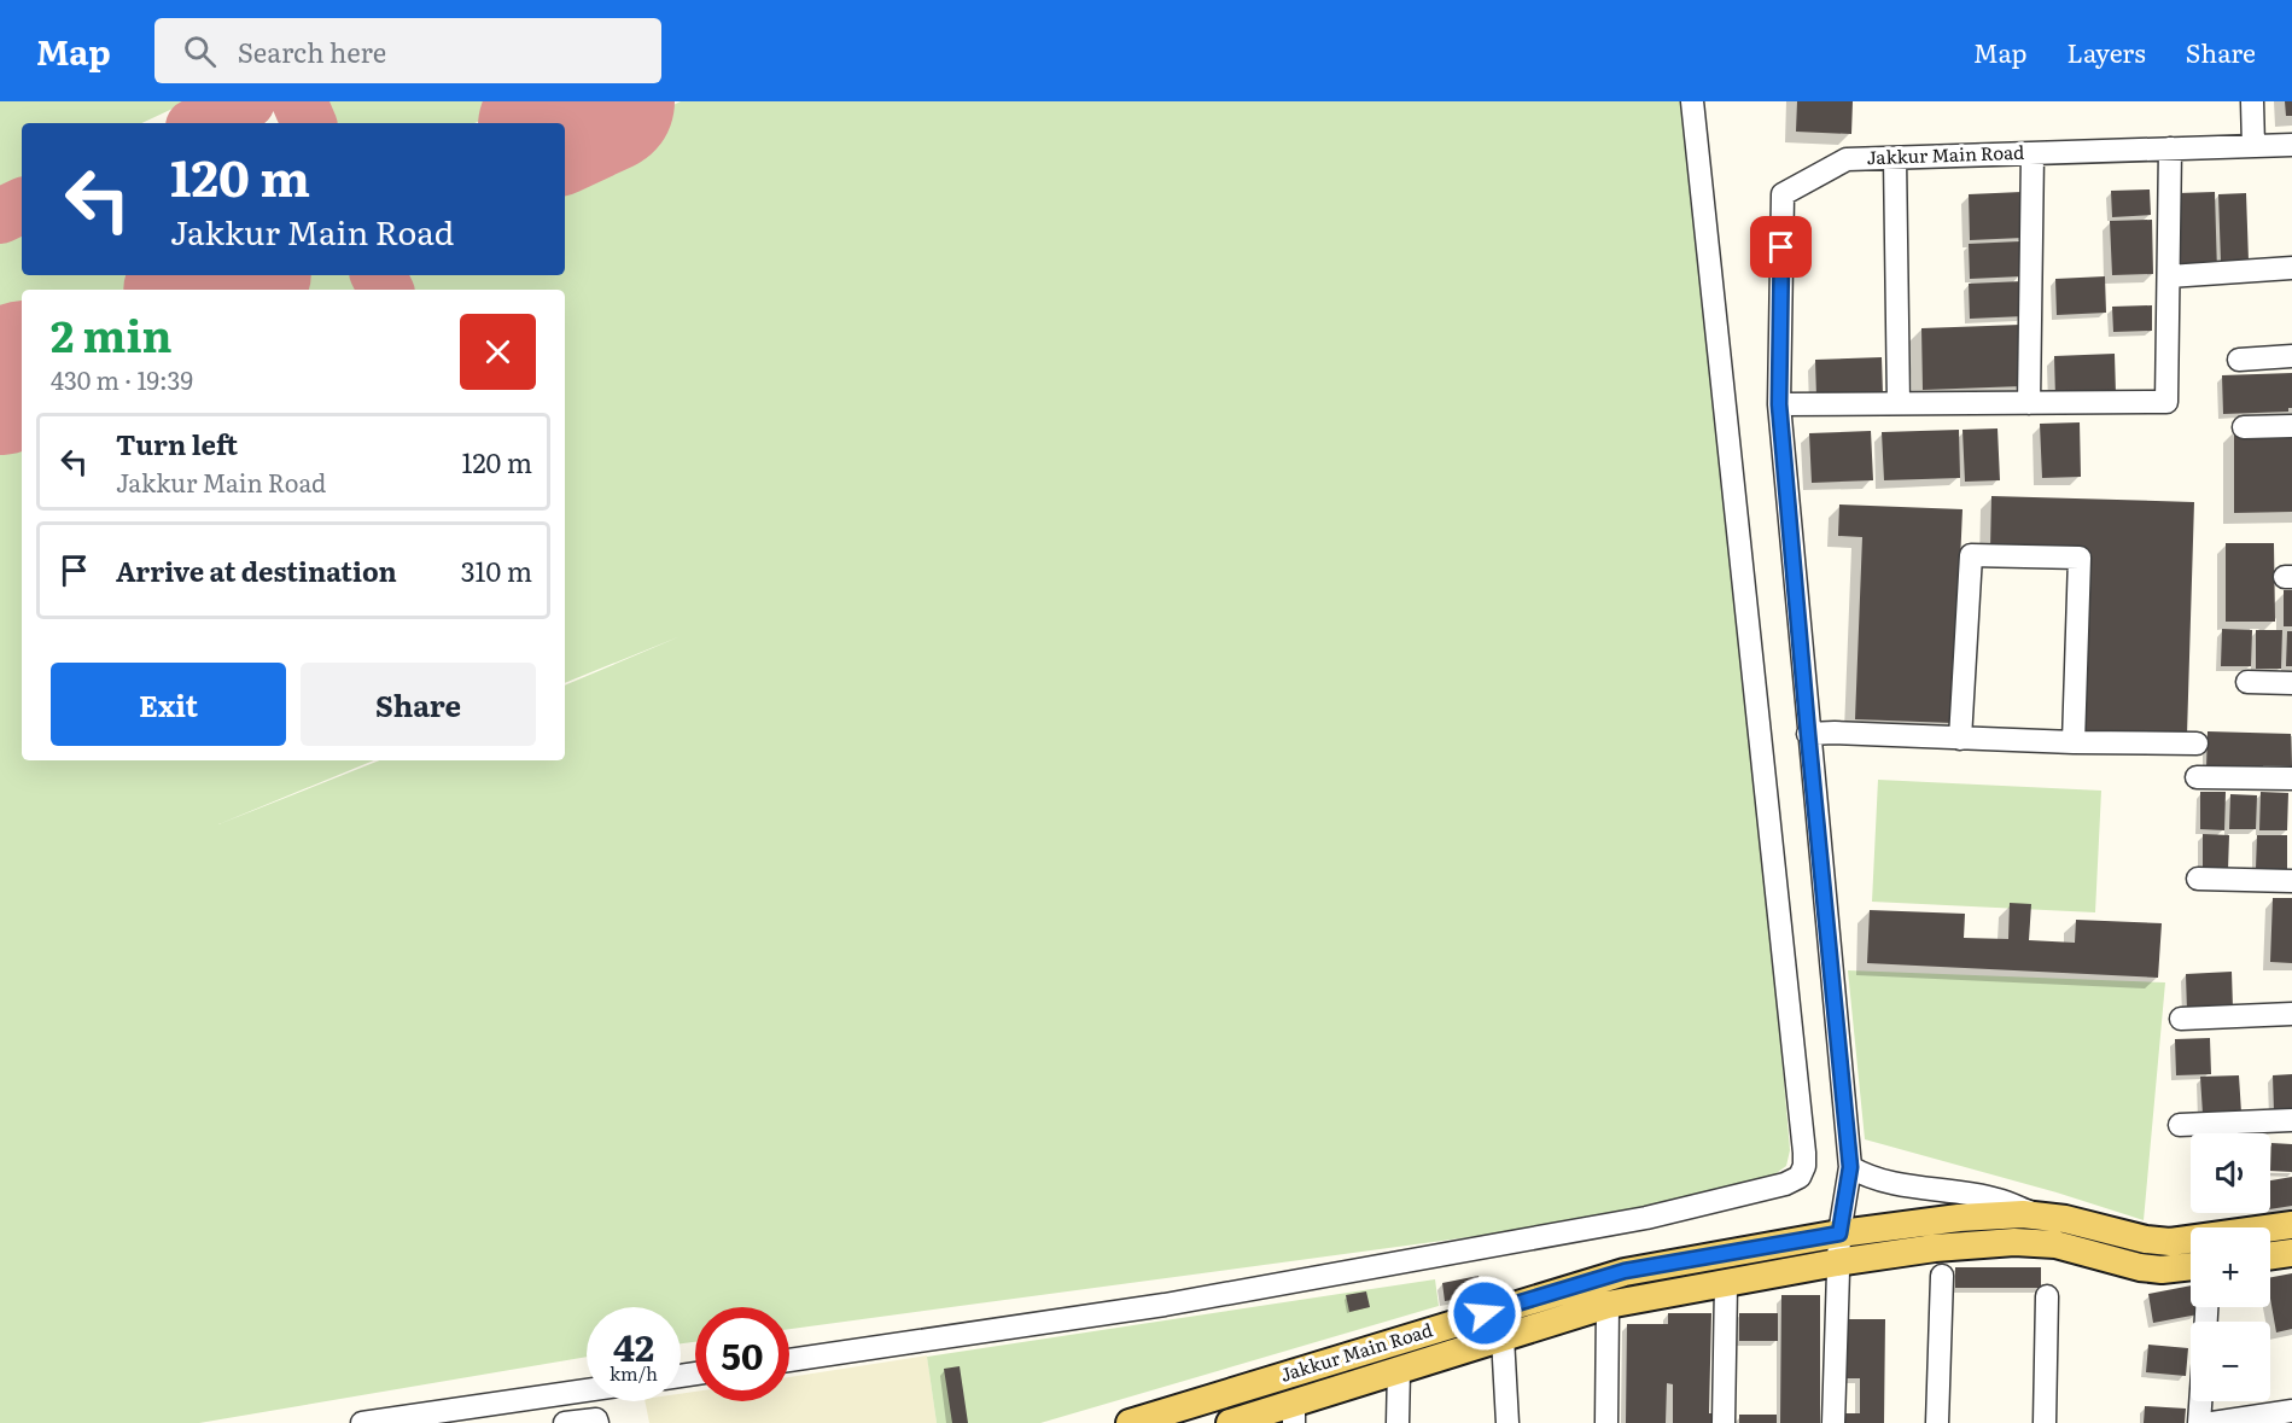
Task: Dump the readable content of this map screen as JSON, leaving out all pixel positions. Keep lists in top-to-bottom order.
{
  "streets": {
    "main road": ["Jakkur Main Road"]
  },
  "page": {
    "header": "Map",
    "search": "Search here",
    "nav": ["Map", "Layers", "Share"],
    "turn": ["120 m", "Jakkur Main Road"],
    "heading": ["2 min", "430 m · 19:39"],
    "list": [
      {
        "name": "Turn left",
        "note": "Jakkur Main Road",
        "value": "120 m"
      },
      {
        "name": "Arrive at destination",
        "value": "310 m"
      }
    ],
    "buttons": ["Exit", "Share"],
    "map_buttons": ["+", "−"],
    "speed": "42 km/h",
    "limit": "50"
  }
}
